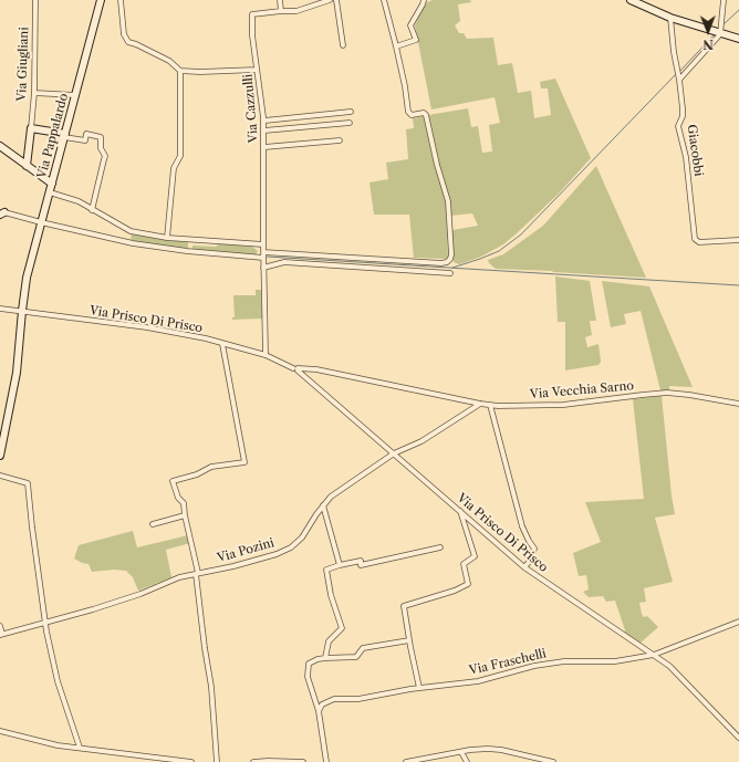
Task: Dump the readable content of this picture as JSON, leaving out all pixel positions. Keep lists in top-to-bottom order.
{
  "streets": {
    "main road": ["Via Giugliani", "Via Pappalardo"],
    "street": [
      "Via Cazzulli",
      "Giacobbi",
      "Via Prisco Di Prisco",
      "Via Vecchia Sarno",
      "Via Pozini",
      "Via Fraschelli"
    ]
  },
  "crossings": [
    ["Via Cazzulli", "Via Prisco Di Prisco"],
    ["Via Pappalardo", "Via Prisco Di Prisco"],
    ["Via Prisco Di Prisco", "Via Vecchia Sarno"],
    ["Via Prisco Di Prisco", "Via Pozini"],
    ["Via Prisco Di Prisco", "Via Fraschelli"],
    ["Via Vecchia Sarno", "Via Pozini"]
  ],
  "north": "bottom"
}
